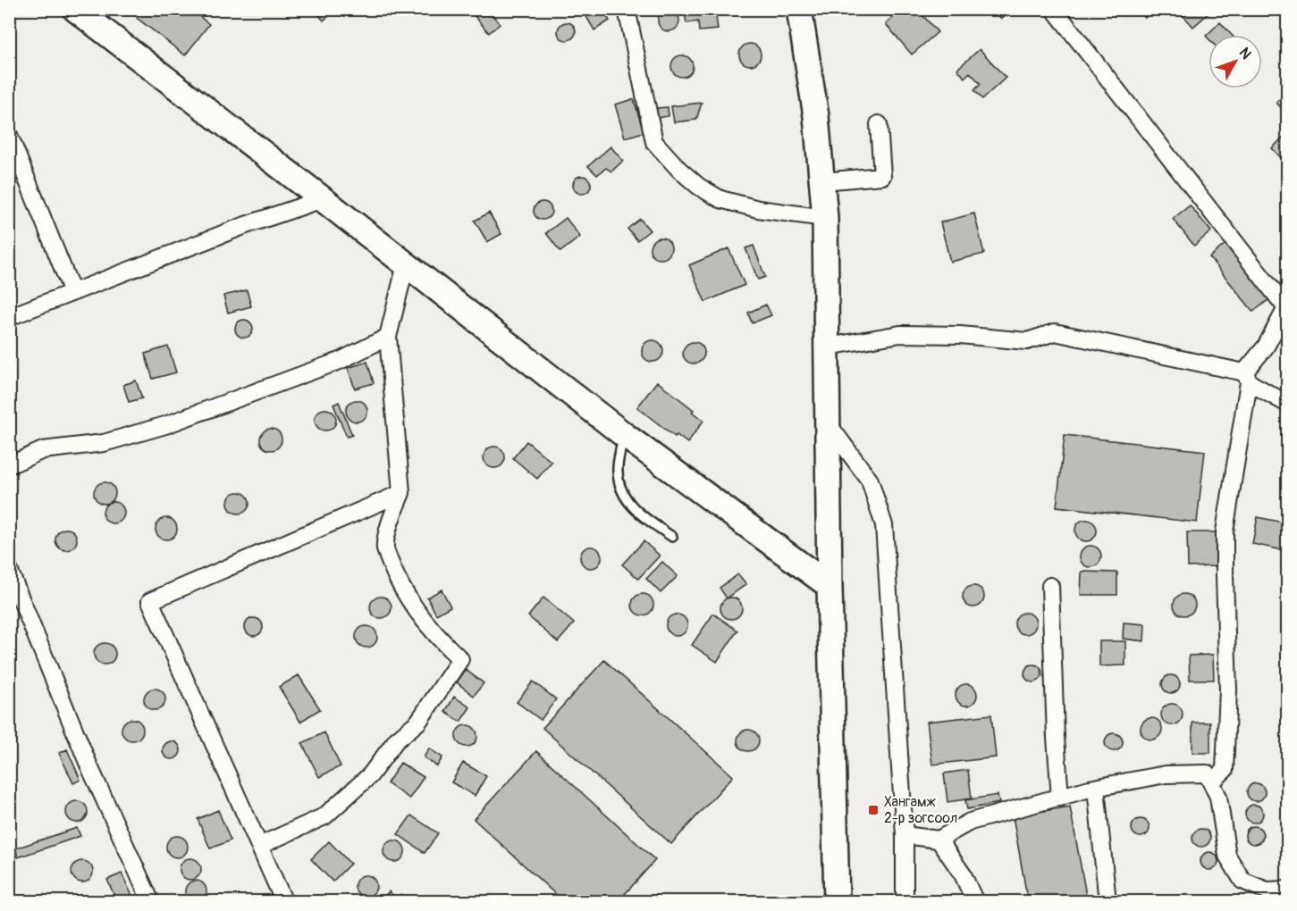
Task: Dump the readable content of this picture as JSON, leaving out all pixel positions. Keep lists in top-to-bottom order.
{
  "places": {
    "transit": ["Хангамж 2-р зогсоол"]
  },
  "north": "top right"
}
